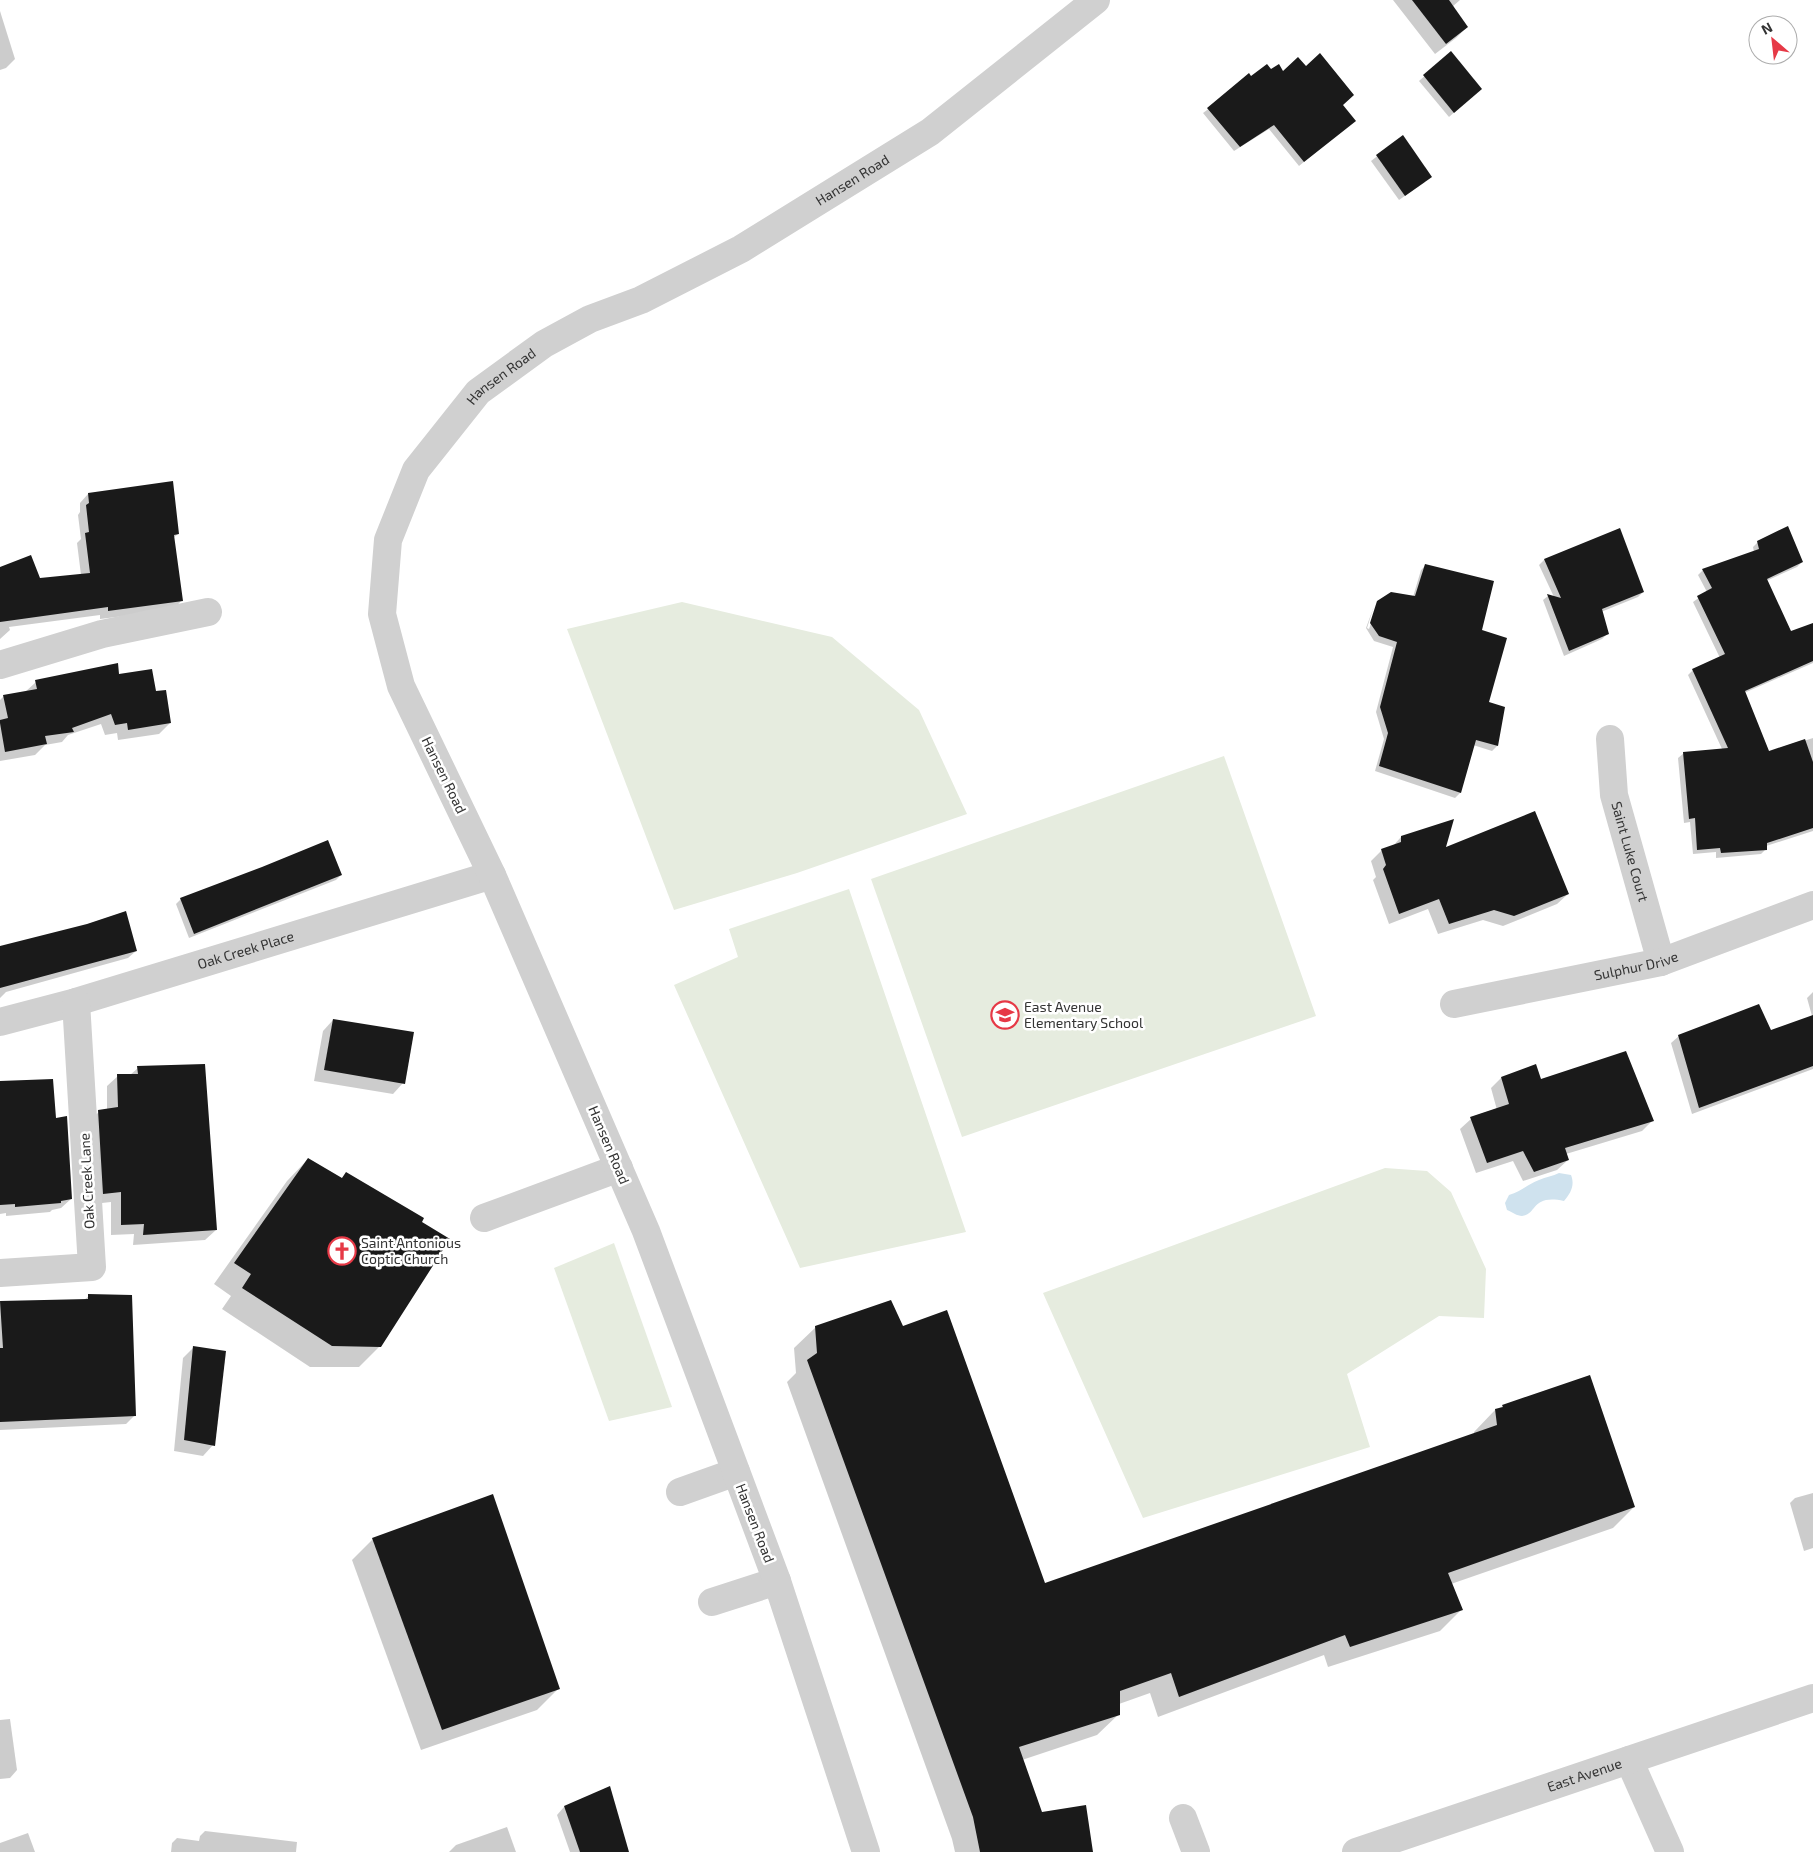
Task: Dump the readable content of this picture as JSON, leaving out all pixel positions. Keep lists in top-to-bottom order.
{
  "streets": {
    "street": [
      "Hansen Road",
      "Saint Luke Court",
      "Oak Creek Place",
      "Sulphur Drive",
      "Oak Creek Lane",
      "East Avenue"
    ]
  },
  "crossings": [
    ["Hansen Road", "Oak Creek Place"],
    ["Saint Luke Court", "Sulphur Drive"],
    ["Oak Creek Place", "Oak Creek Lane"]
  ],
  "places": {
    "school or university": ["East Avenue Elementary School"],
    "church": ["Saint Antonious Coptic Church"]
  },
  "north": "top left"
}
